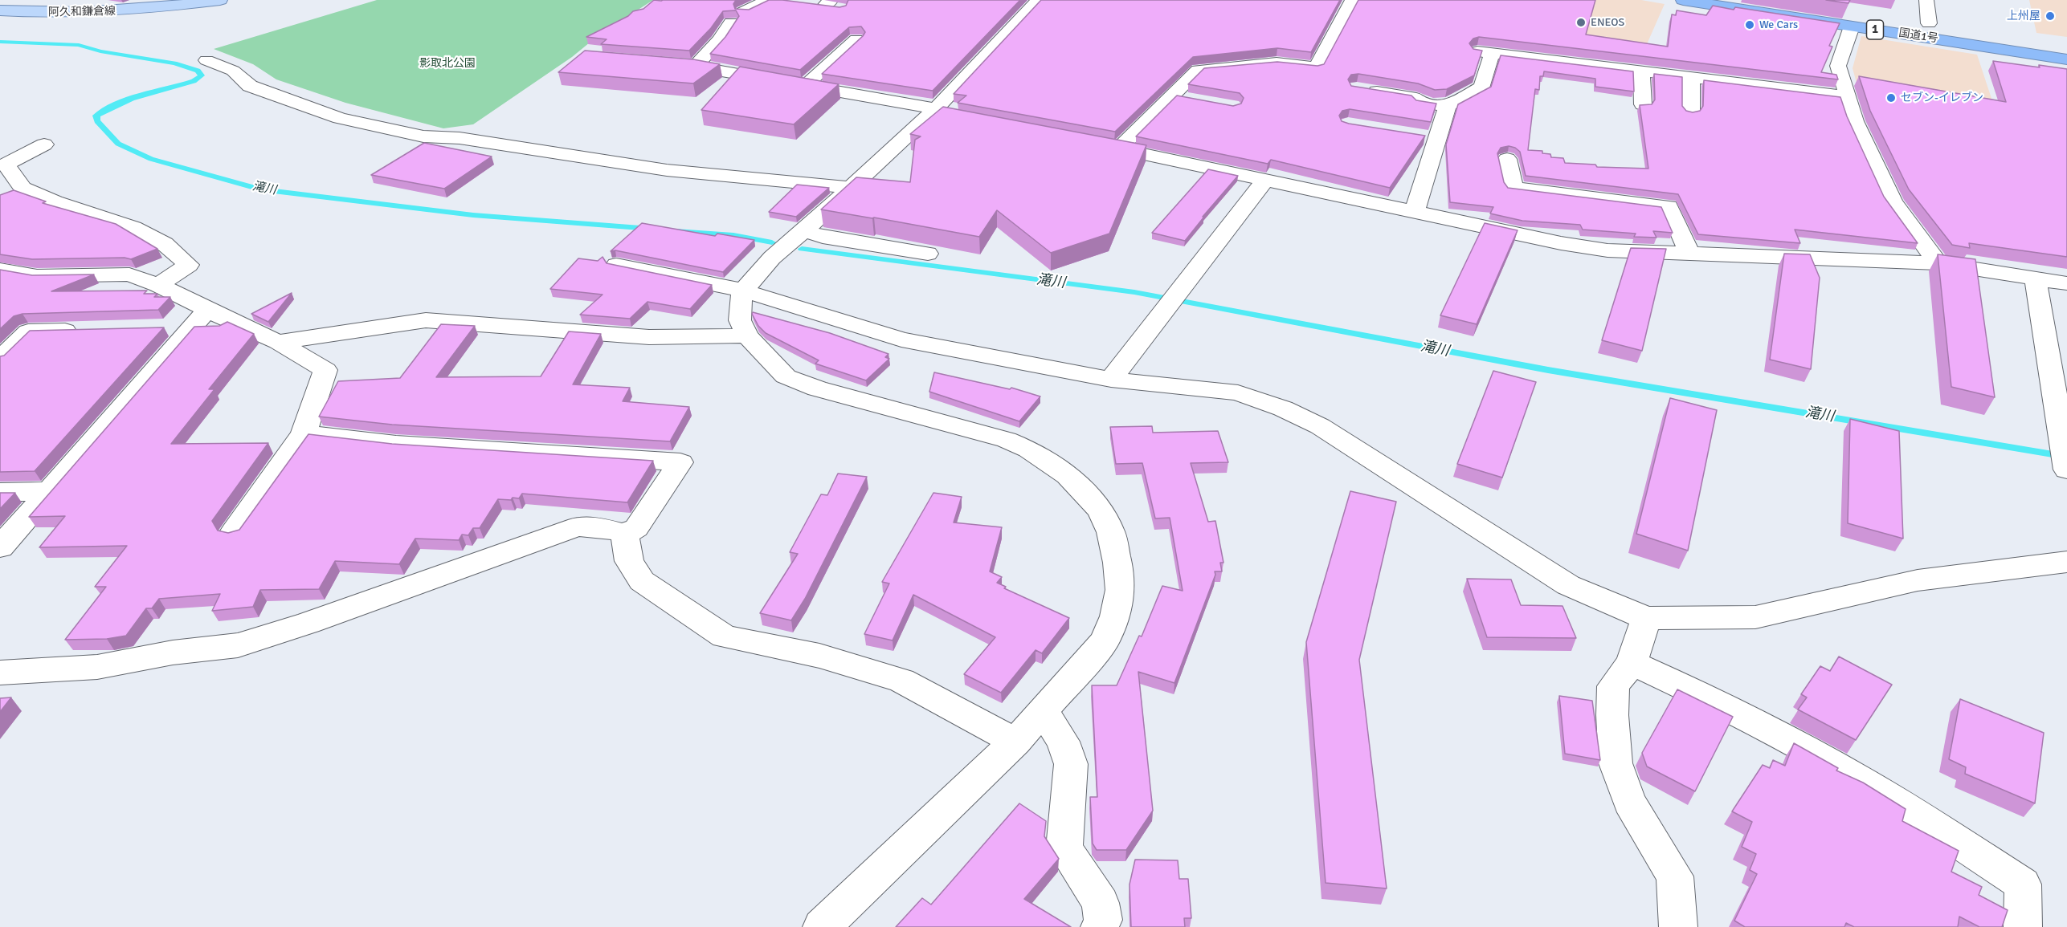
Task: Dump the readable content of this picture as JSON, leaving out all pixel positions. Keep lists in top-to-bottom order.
{
  "streets": {
    "highway": ["1", "国道1号"],
    "main road": ["阿久和鎌倉線"]
  },
  "water": ["滝川"],
  "parks": ["影取北公園"],
  "places": [
    "上州屋",
    "ENEOS",
    "We Cars",
    "セブン-イレブン"
  ]
}
